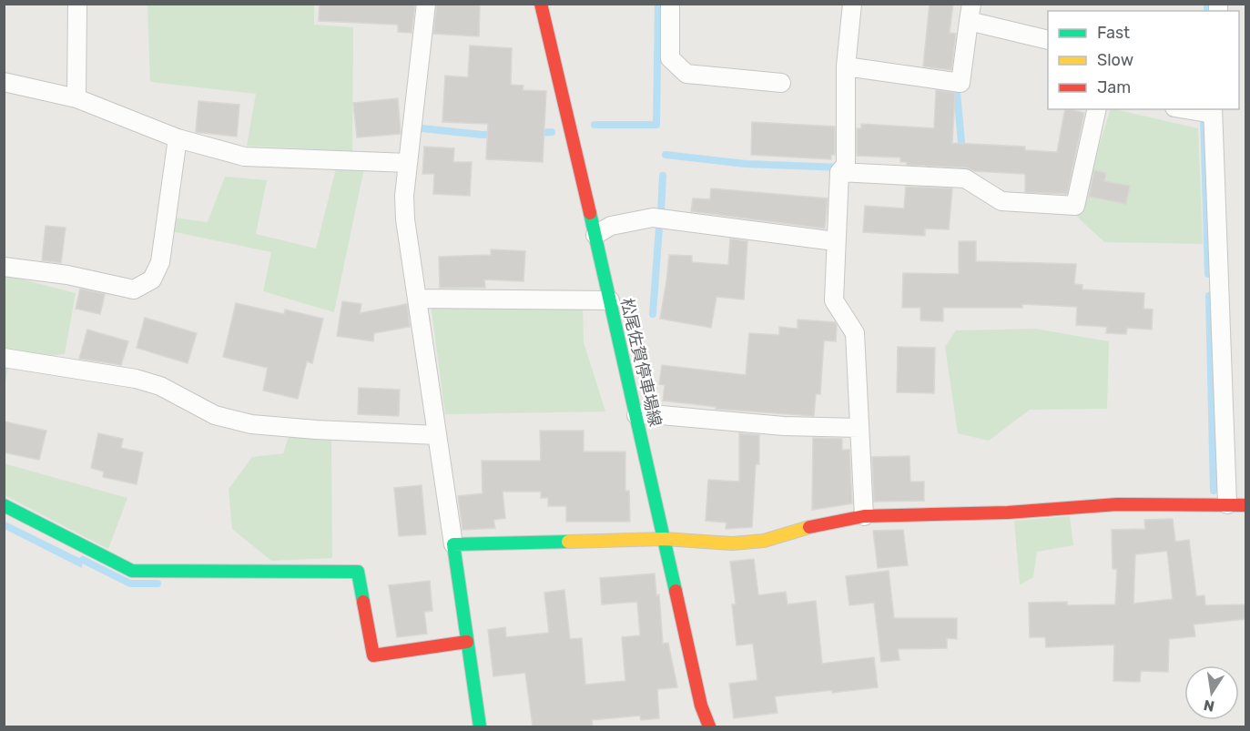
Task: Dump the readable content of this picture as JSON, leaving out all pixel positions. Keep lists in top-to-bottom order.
{
  "streets": {
    "street": ["松尾佐賀停車場線"]
  },
  "legend": ["Fast", "Slow", "Jam"],
  "north": "bottom"
}
